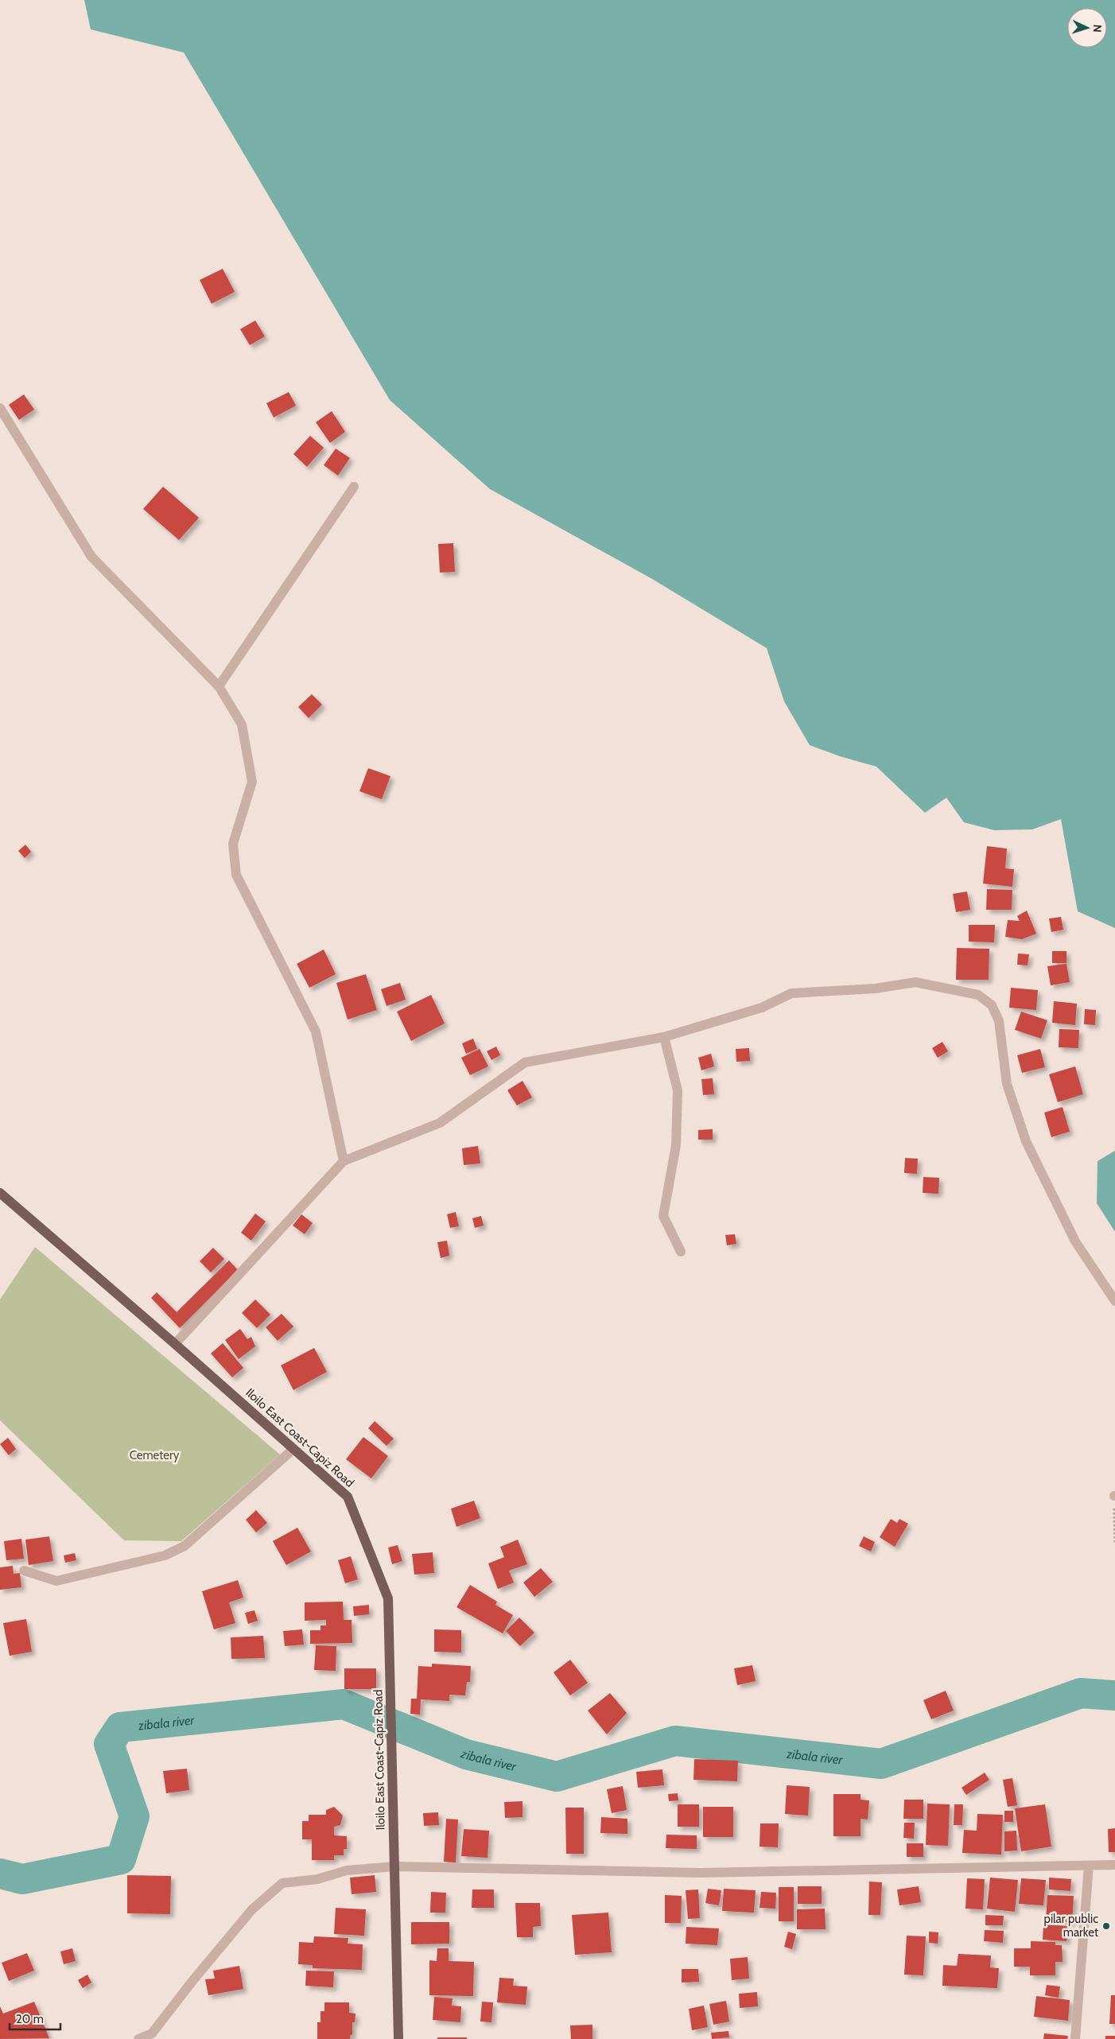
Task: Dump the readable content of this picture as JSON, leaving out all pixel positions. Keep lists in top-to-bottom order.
{
  "streets": {
    "main road": ["Iloilo East Coast-Capiz Road"]
  },
  "water": ["zibala river"],
  "parks": ["Cemetery"],
  "places": ["pilar public market"],
  "scale_bar": "20 m",
  "north": "right"
}
